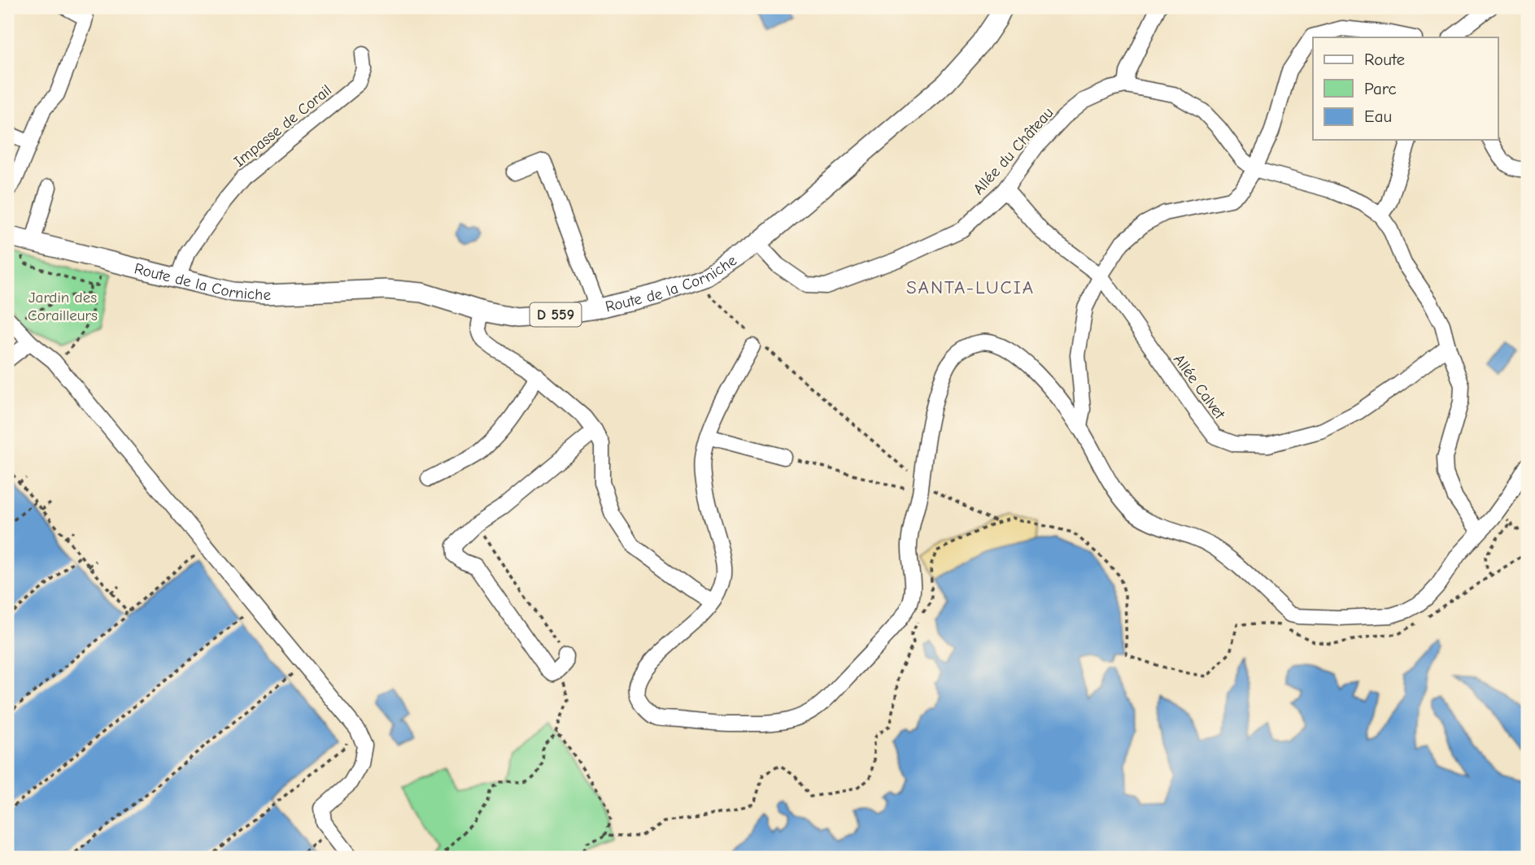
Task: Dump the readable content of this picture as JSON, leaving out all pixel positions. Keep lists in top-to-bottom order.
{
  "streets": {
    "main road": ["Route de la Corniche", "D 559"],
    "street": ["Impasse de Corail", "Allée du Château", "Allée Calvet"]
  },
  "crossings": [
    ["Impasse de Corail", "Route de la Corniche"],
    ["Allée du Château", "Route de la Corniche"],
    ["Allée du Château", "Allée Calvet"]
  ],
  "districts": ["SANTA-LUCIA"],
  "parks": ["Jardin des Corailleurs"],
  "legend": ["Route", "Parc", "Eau"]
}
